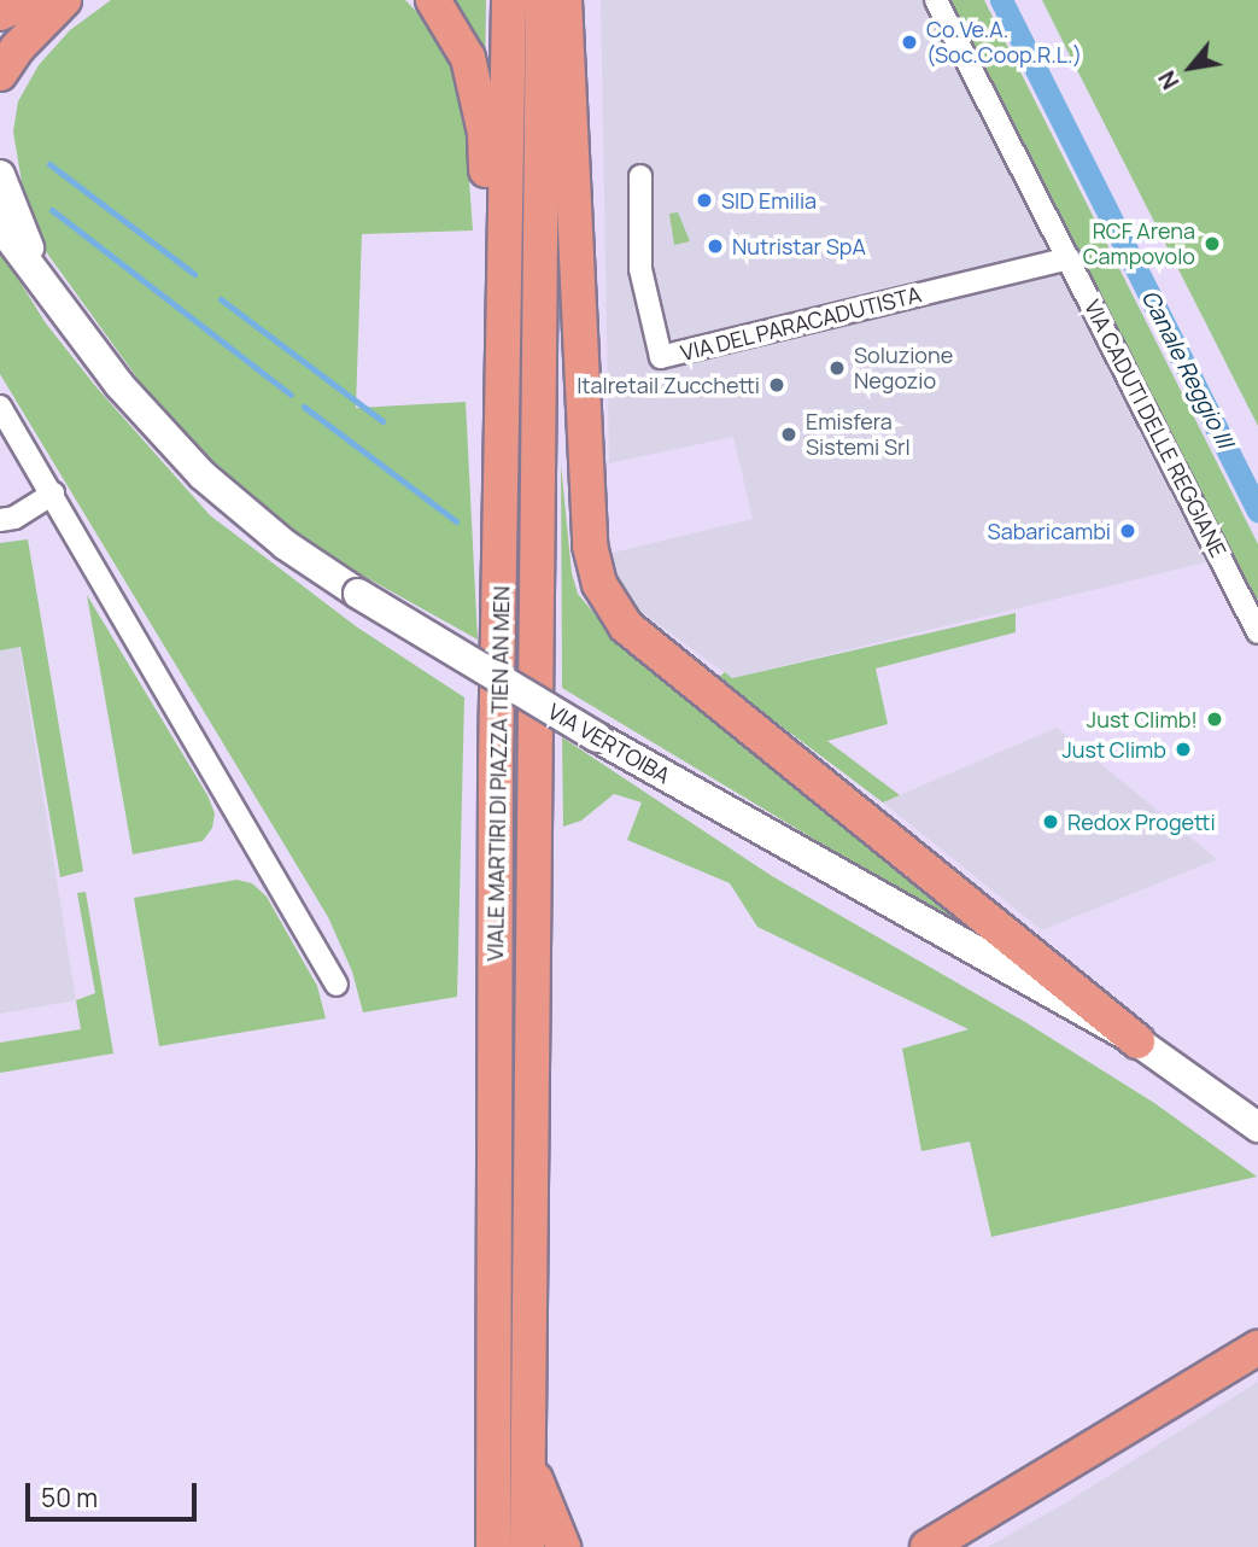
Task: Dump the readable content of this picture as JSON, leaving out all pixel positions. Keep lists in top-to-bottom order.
{
  "streets": {
    "highway": ["VIALE MARTIRI DI PIAZZA TIEN AN MEN"],
    "main road": ["VIA VERTOIBA"],
    "street": ["VIA DEL PARACADUTISTA", "VIA CADUTI DELLE REGGIANE"]
  },
  "crossings": [
    ["VIA DEL PARACADUTISTA", "VIA CADUTI DELLE REGGIANE"]
  ],
  "water": ["Canale Reggio III"],
  "places": [
    "Co.Ve.A. (Soc.Coop.R.L.)",
    "SID Emilia",
    "RCF Arena Campovolo",
    "Nutristar SpA",
    "Soluzione Negozio",
    "Italretail Zucchetti",
    "Emisfera Sistemi Srl",
    "Sabaricambi",
    "Just Climb!",
    "Just Climb",
    "Redox Progetti"
  ],
  "scale_bar": "50 m",
  "north": "bottom left"
}
